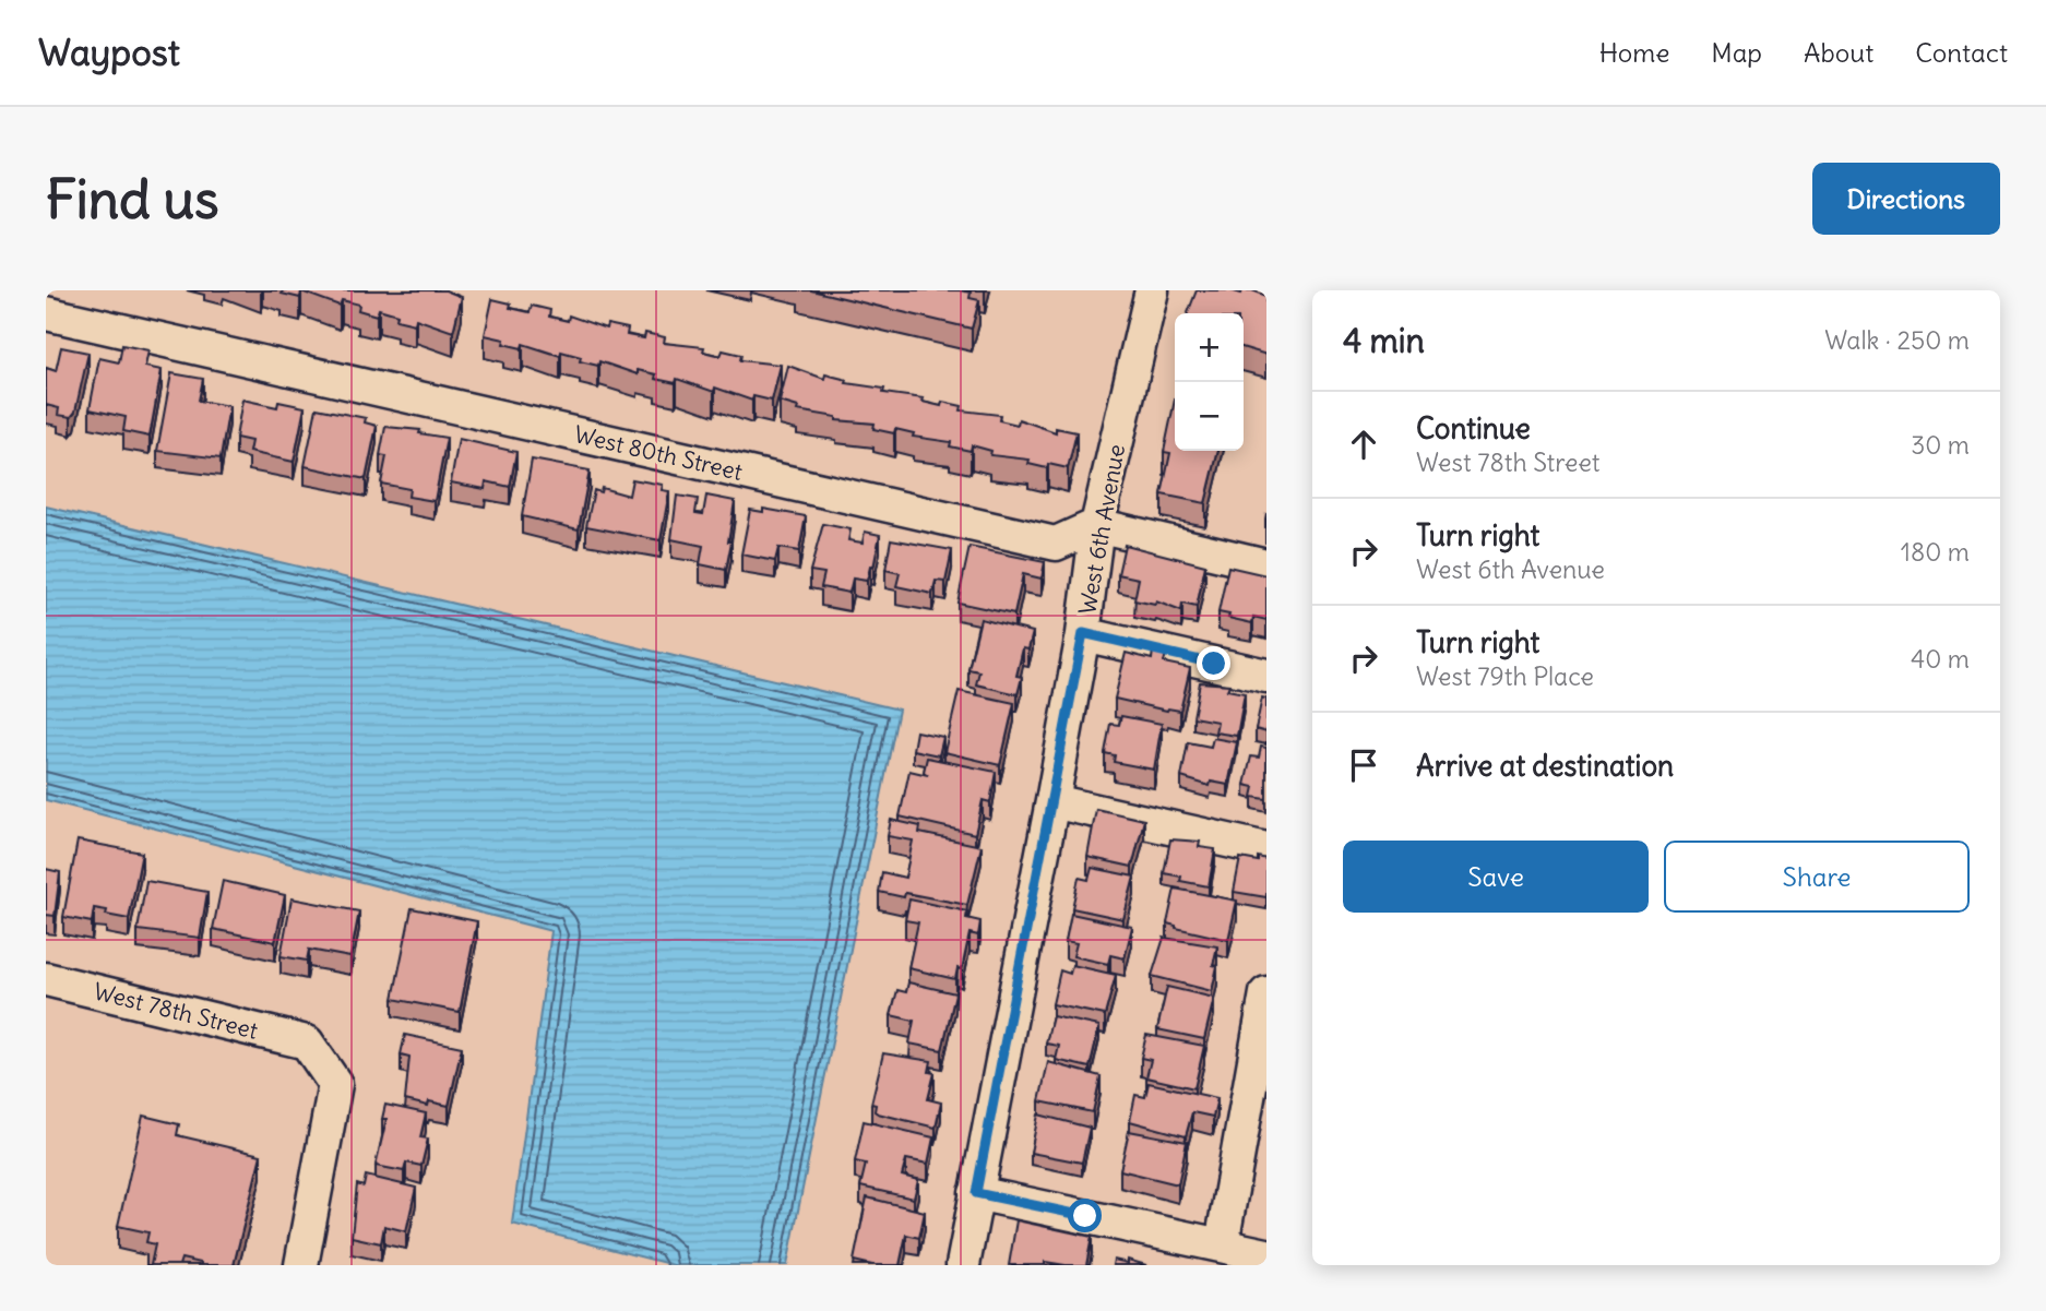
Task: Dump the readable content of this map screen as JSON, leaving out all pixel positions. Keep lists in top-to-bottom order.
{
  "streets": {
    "street": ["West 80th Street", "West 6th Avenue", "West 78th Street"]
  },
  "crossings": [
    ["West 80th Street", "West 6th Avenue"]
  ],
  "page": {
    "header": "Waypost",
    "nav": [
      "Home",
      "Map",
      "About",
      "Contact"
    ],
    "buttons": [
      "Directions",
      ["Save", "Share"]
    ],
    "title": "Find us",
    "heading": ["4 min", "Walk · 250 m"],
    "map_buttons": ["+", "−"],
    "list": [
      ["Continue", "West 78th Street", "30 m"],
      ["Turn right", "West 6th Avenue", "180 m"],
      ["Turn right", "West 79th Place", "40 m"],
      "Arrive at destination"
    ]
  }
}
